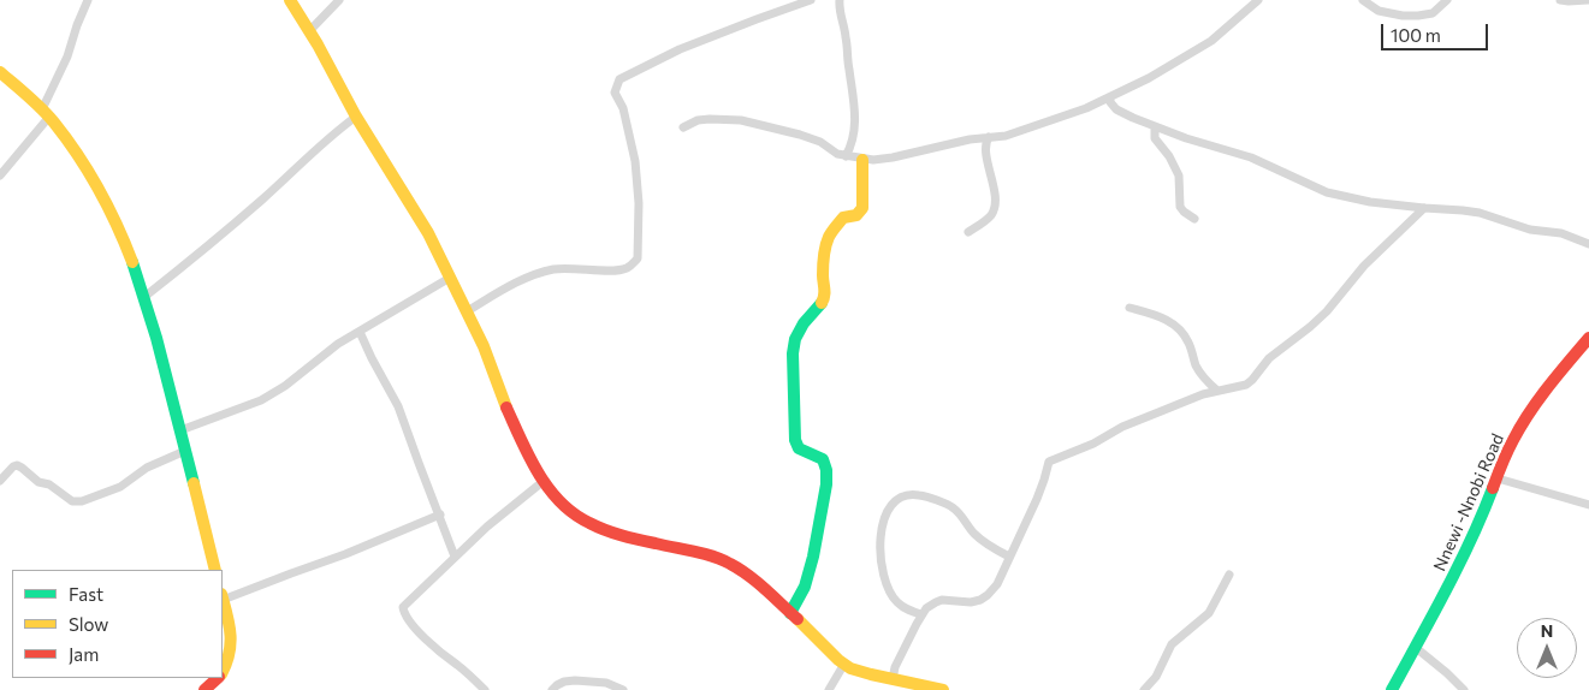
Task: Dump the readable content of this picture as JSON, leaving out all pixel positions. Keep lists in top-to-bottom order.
{
  "streets": {
    "street": ["Nnewi -Nnobi Road"]
  },
  "legend": ["Fast", "Slow", "Jam"],
  "scale_bar": "100 m",
  "north": "top"
}
